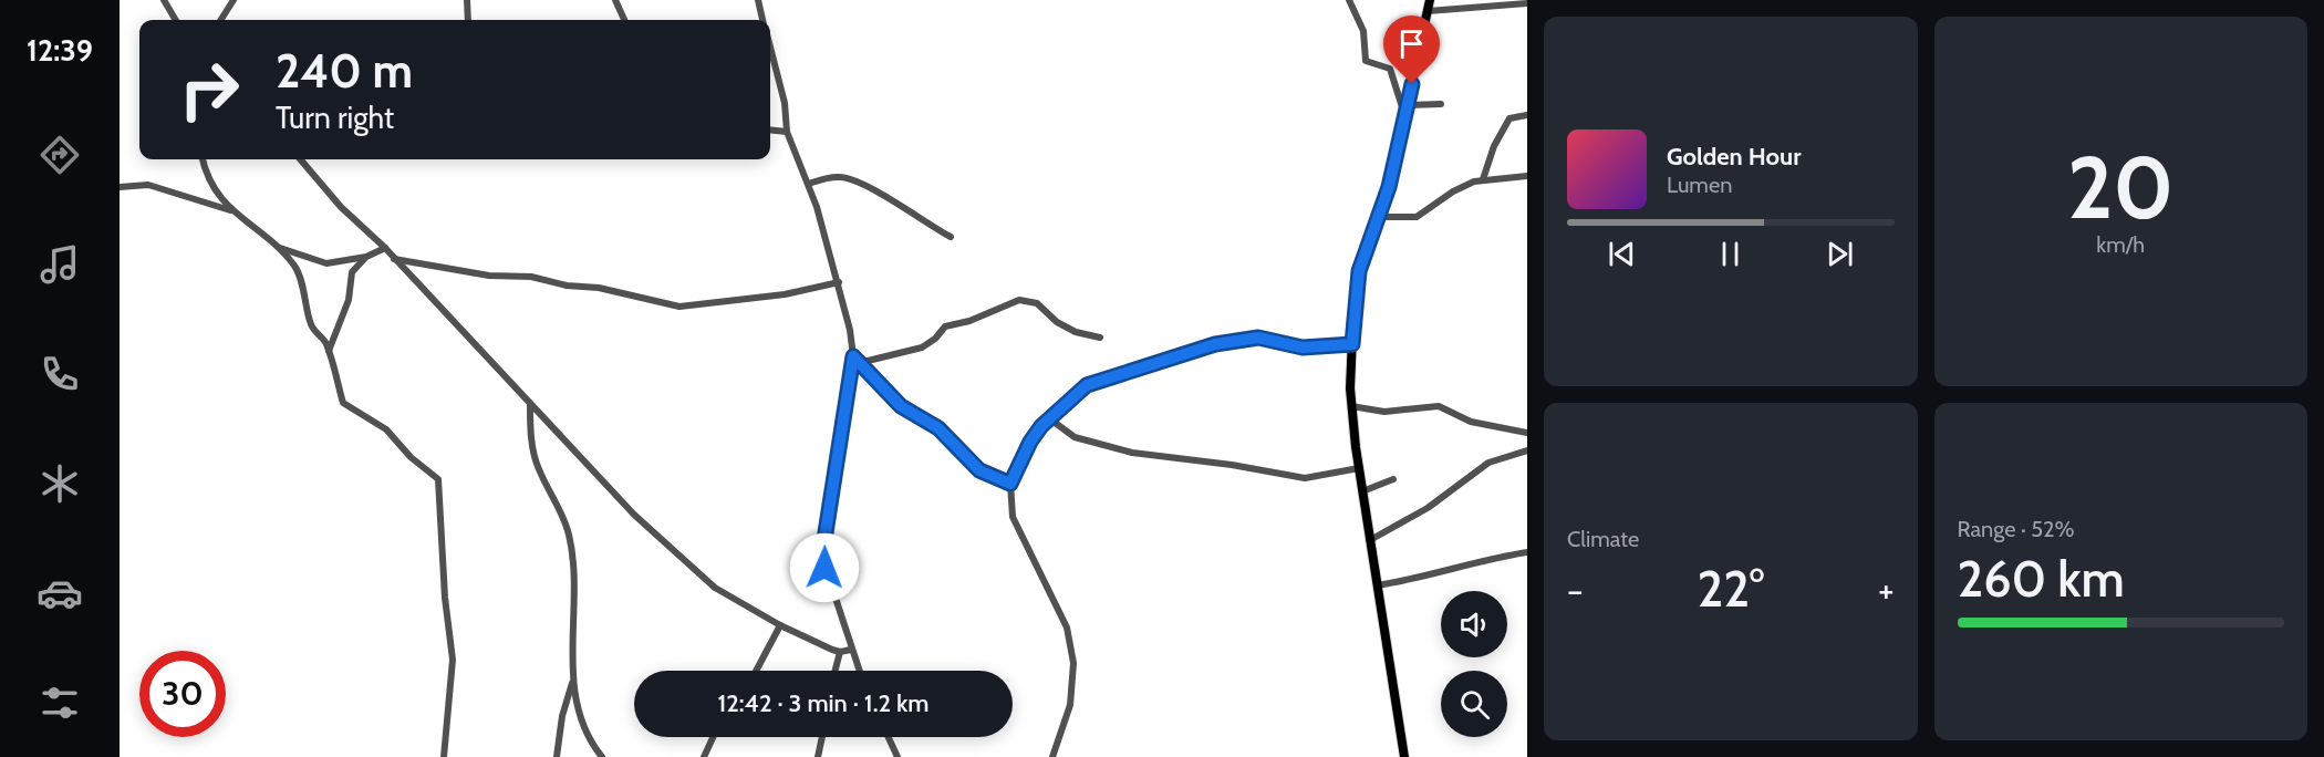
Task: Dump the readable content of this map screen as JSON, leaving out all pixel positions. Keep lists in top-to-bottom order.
{
  "page": {
    "tabs": "12:39",
    "tile": [
      ["20", "km/h"],
      "Climate",
      ["Range · 52%", "260 km"]
    ],
    "turn": ["240 m", "Turn right"],
    "song": ["Golden Hour", "Lumen"],
    "heat": ["−", "22°", "+"],
    "limit": "30",
    "trip": "12:42 · 3 min · 1.2 km"
  }
}
